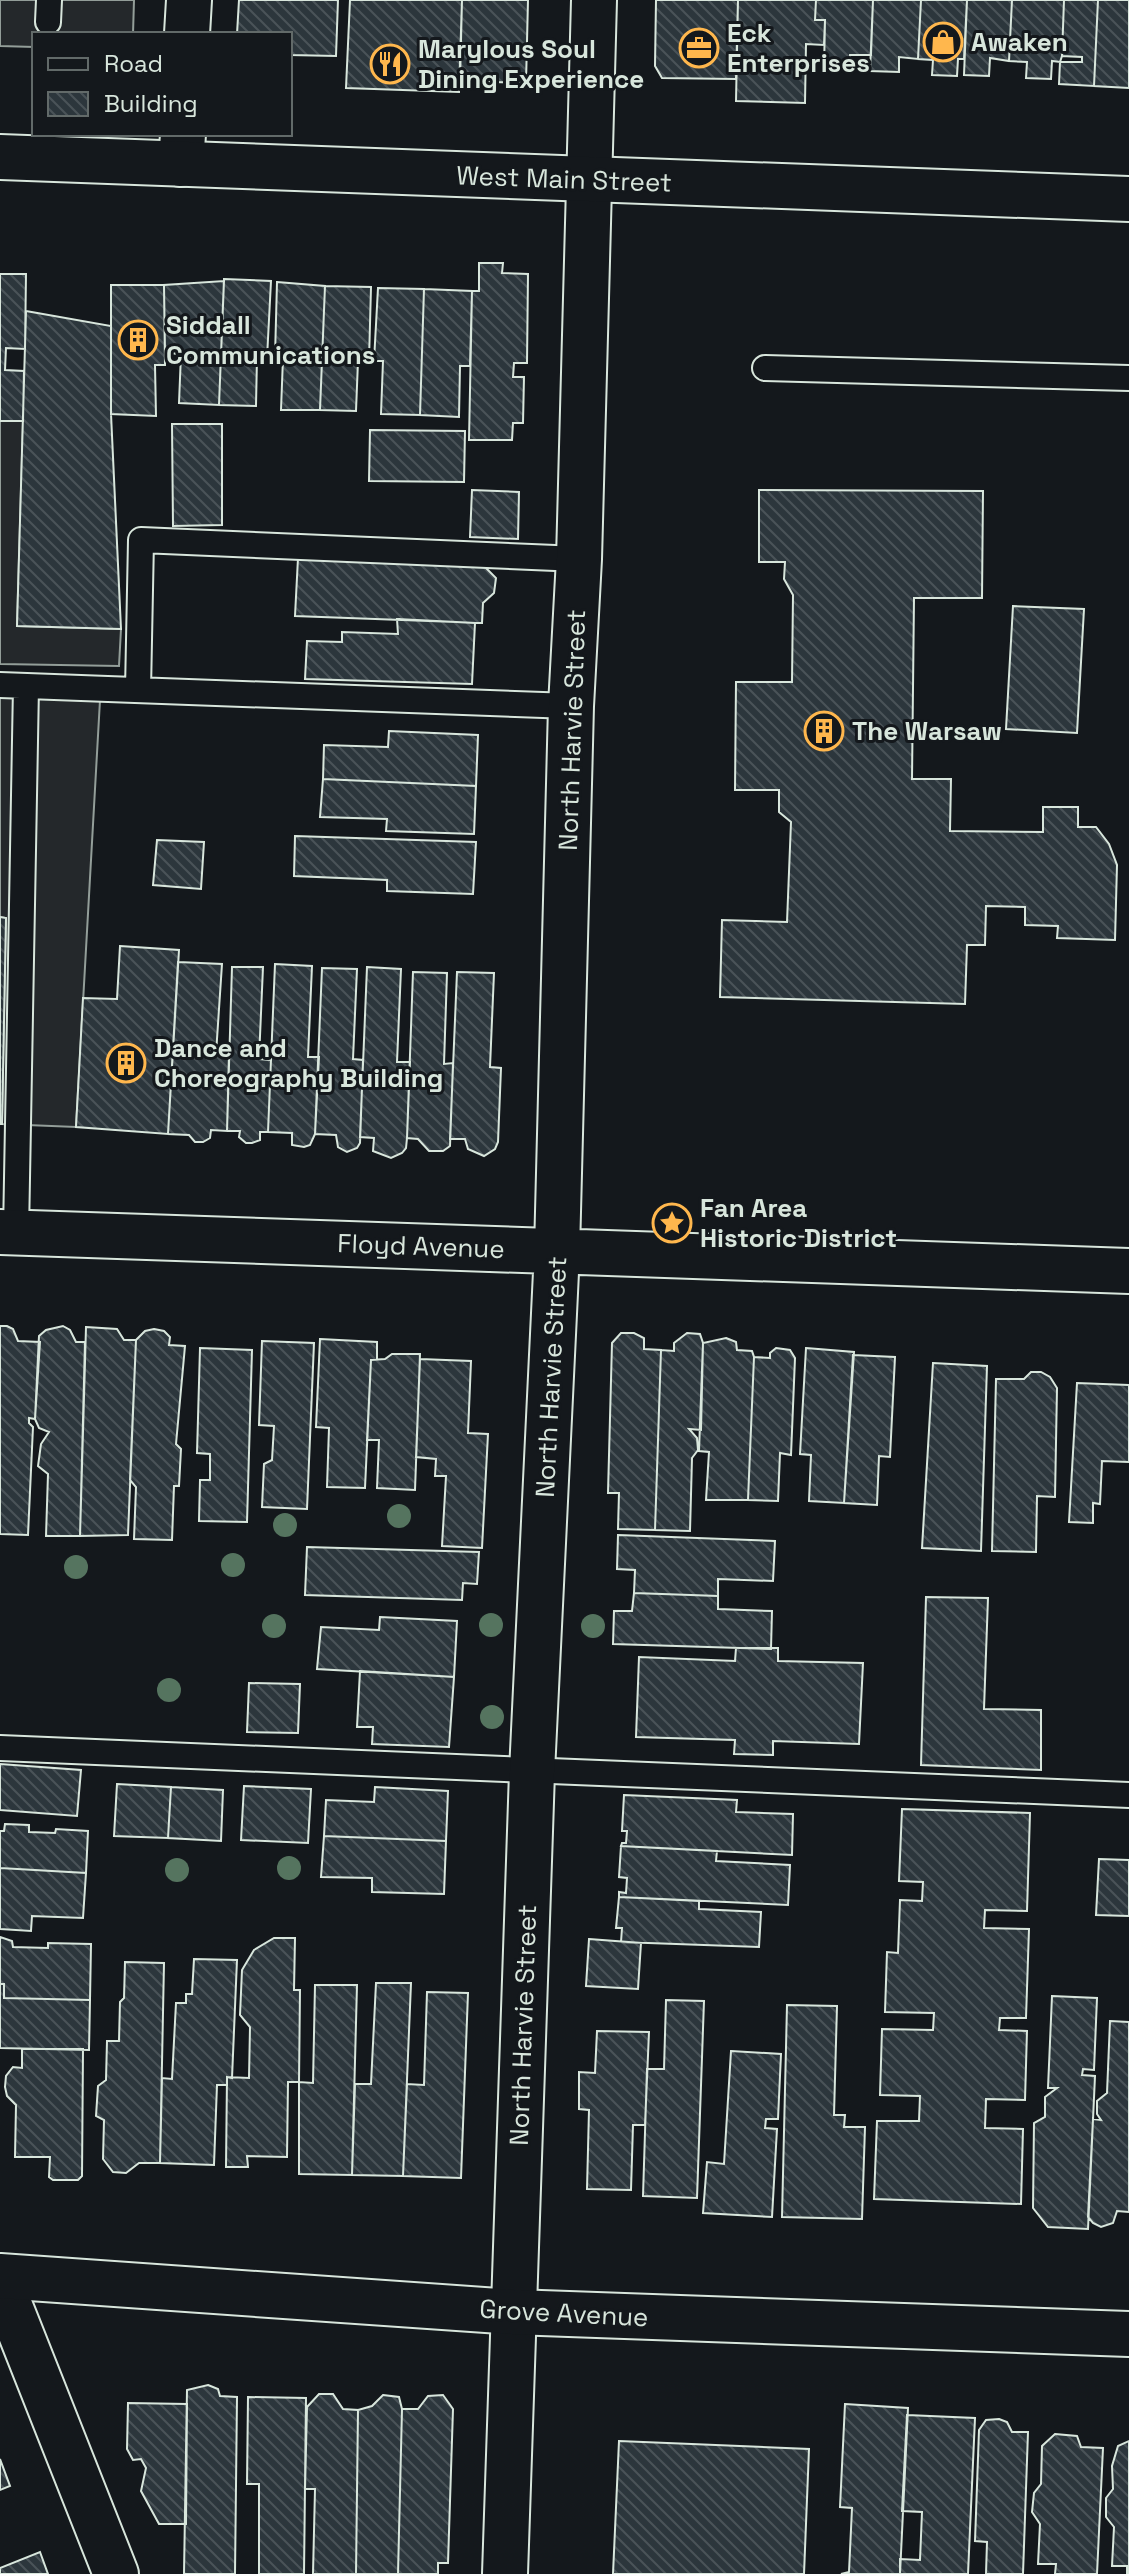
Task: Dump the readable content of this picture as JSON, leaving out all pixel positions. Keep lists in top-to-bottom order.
{
  "streets": {
    "street": [
      "West Main Street",
      "North Harvie Street",
      "Floyd Avenue",
      "Grove Avenue"
    ]
  },
  "crossings": [
    ["West Main Street", "North Harvie Street"],
    ["North Harvie Street", "Floyd Avenue"],
    ["North Harvie Street", "Grove Avenue"]
  ],
  "places": {
    "shop": ["Awaken"],
    "office": ["Eck Enterprises"],
    "restaurant": ["Marylous Soul Dining Experience"],
    "building": ["Siddall Communications", "The Warsaw", "Dance and Choreography Building"],
    "place": ["Fan Area Historic District"]
  },
  "legend": ["Road", "Building"]
}
